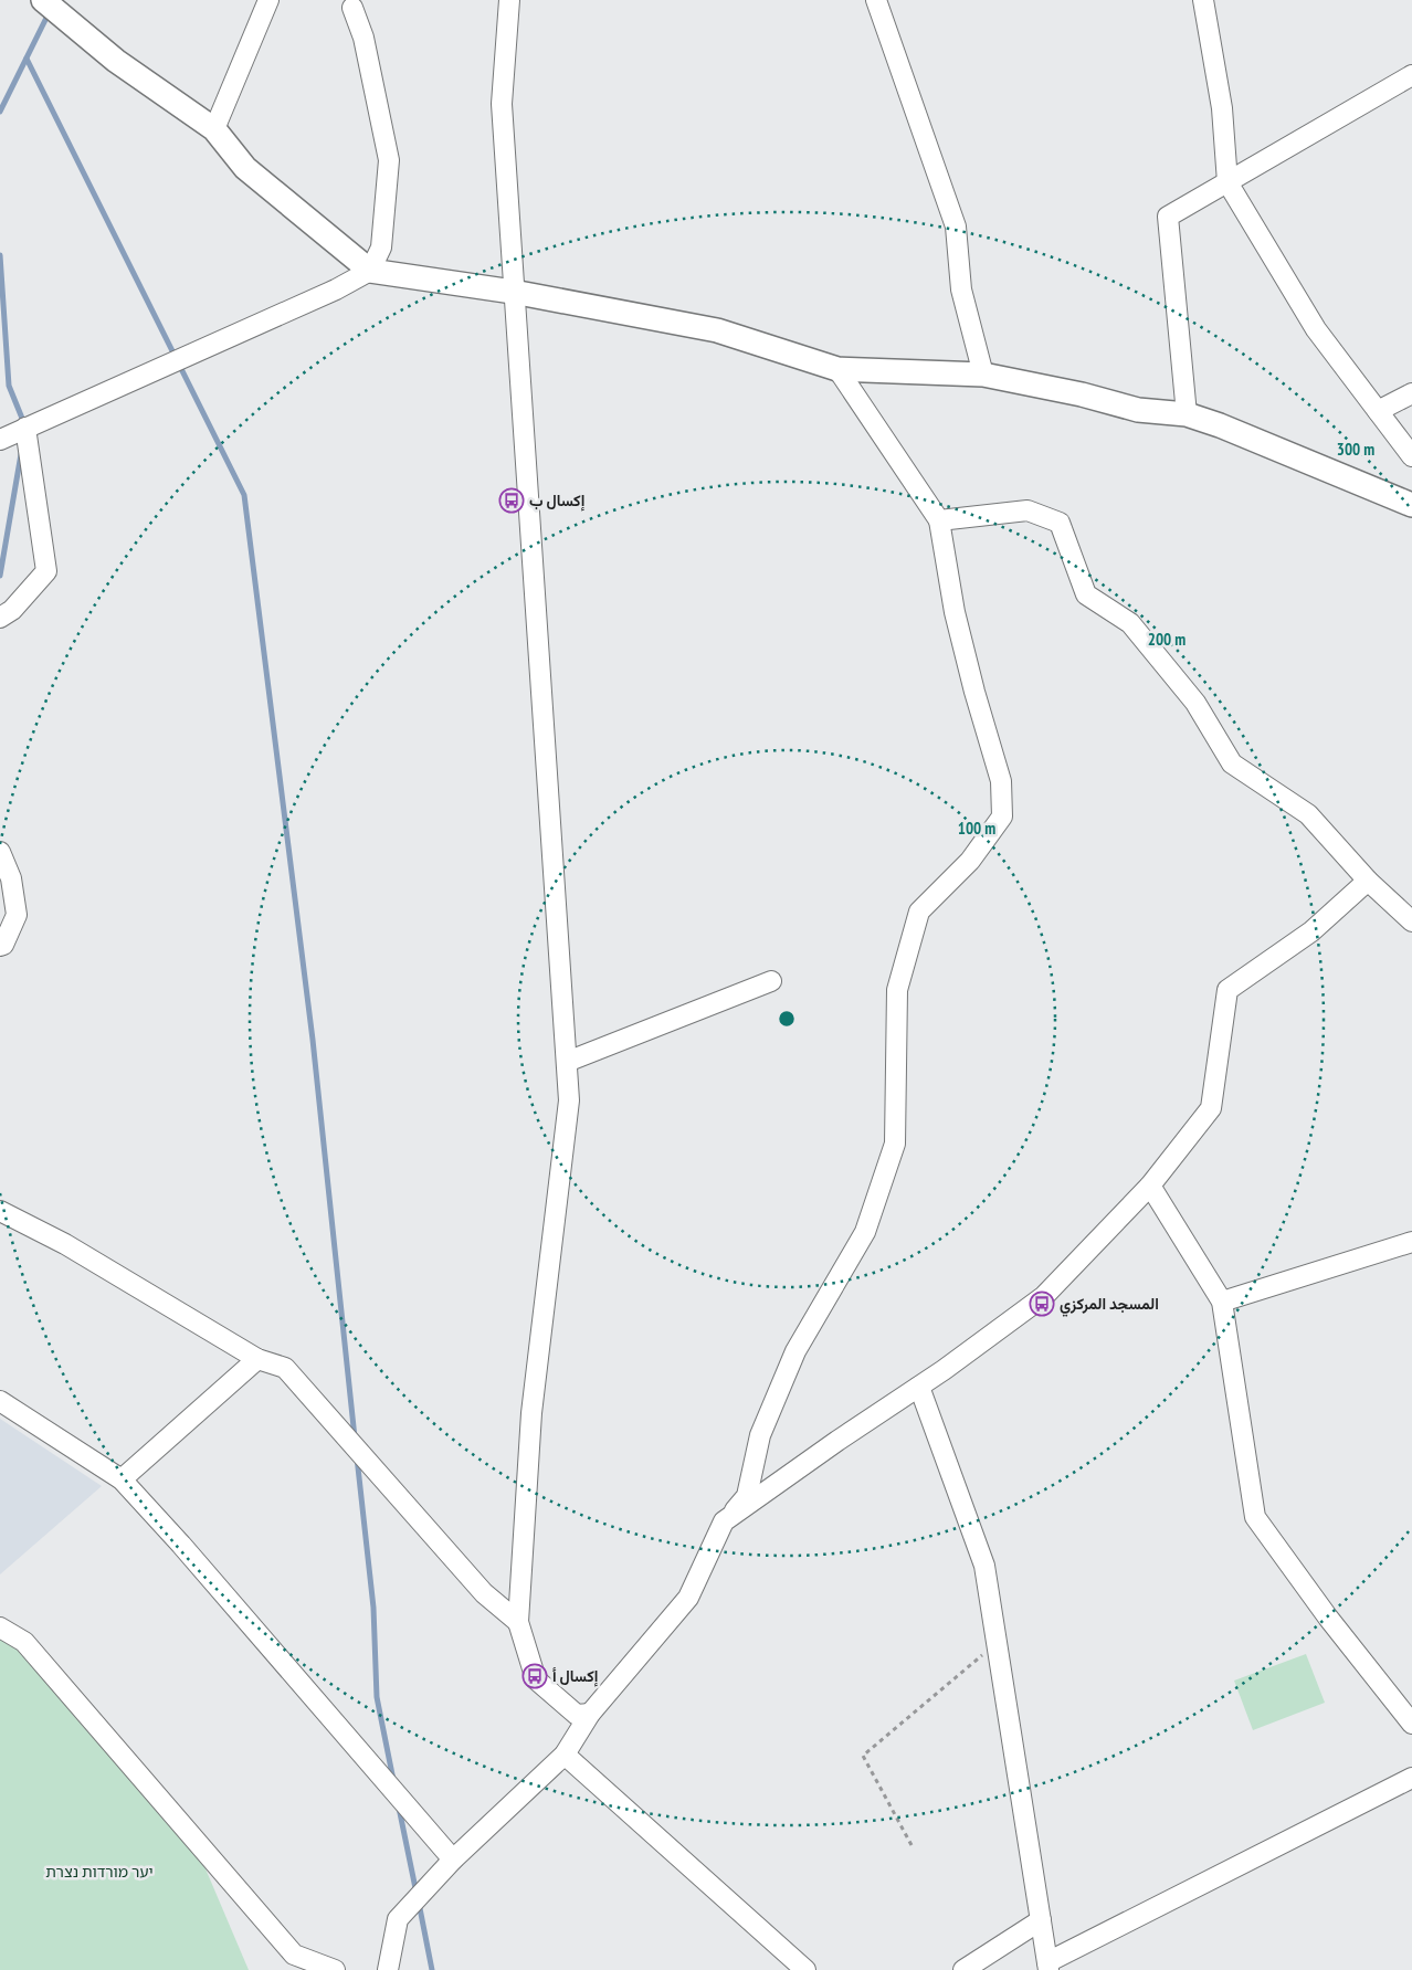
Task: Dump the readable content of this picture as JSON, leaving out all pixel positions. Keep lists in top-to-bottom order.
{
  "parks": ["יער מורדות נצרת"],
  "places": {
    "bus stop": ["إكسال ب", "المسجد المركزي", "إكسال أ"]
  },
  "rings": ["300 m", "200 m", "100 m"]
}
